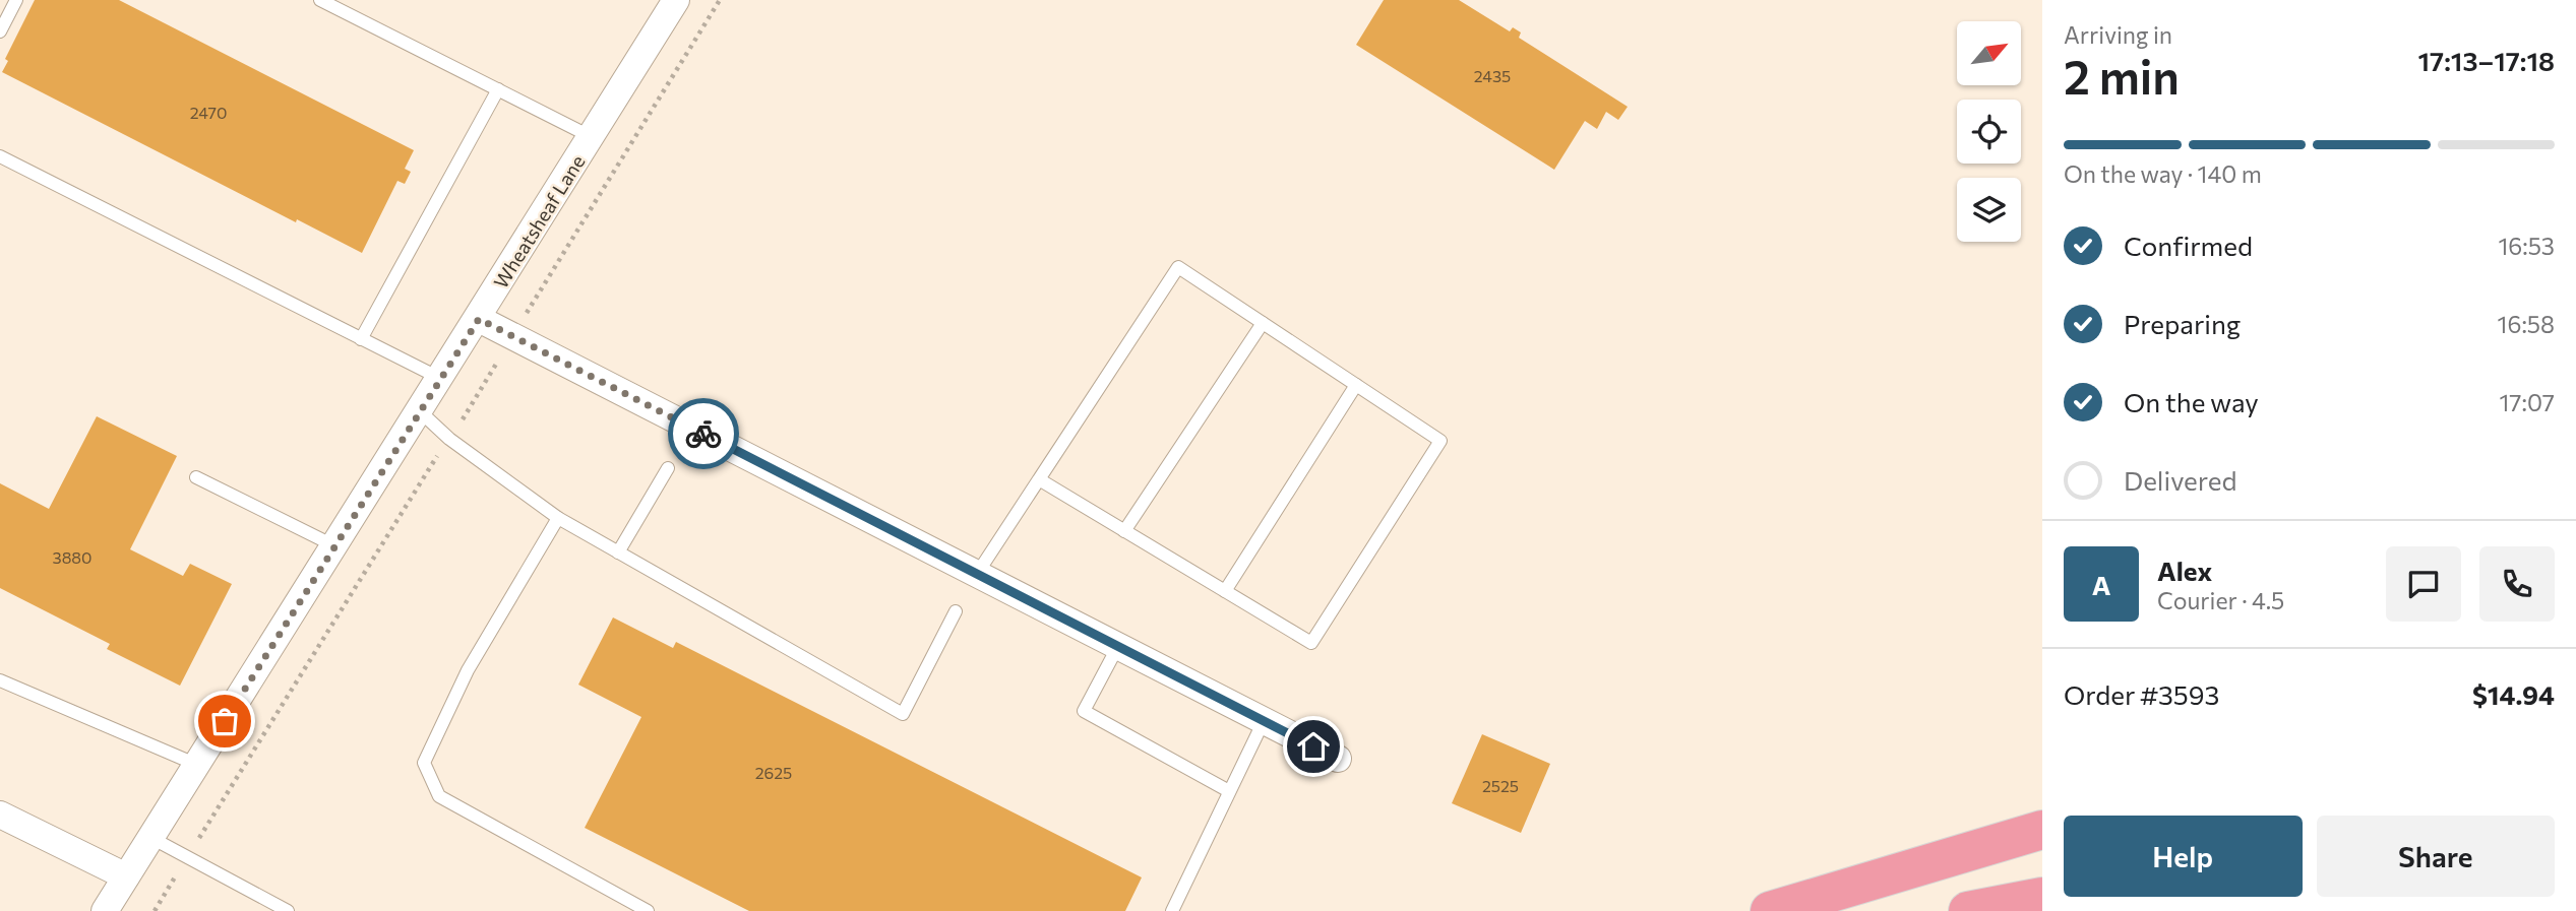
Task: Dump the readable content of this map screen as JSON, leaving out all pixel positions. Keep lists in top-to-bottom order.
{
  "streets": {
    "street": ["Wheatsheaf Lane"]
  },
  "house_numbers": [
    "2435",
    "2470",
    "3880",
    "2625",
    "2525"
  ],
  "north": "top right",
  "page": {
    "heading": ["2 min", "Arriving in", "17:13–17:18"],
    "panel": [
      "Alex",
      "Courier · 4.5",
      "Order #3593",
      "$14.94"
    ],
    "bar": "On the way · 140 m",
    "list": [
      ["Confirmed", "16:53"],
      ["Preparing", "16:58"],
      ["On the way", "17:07"],
      "Delivered"
    ],
    "round": "A",
    "buttons": ["Help", "Share"]
  }
}
